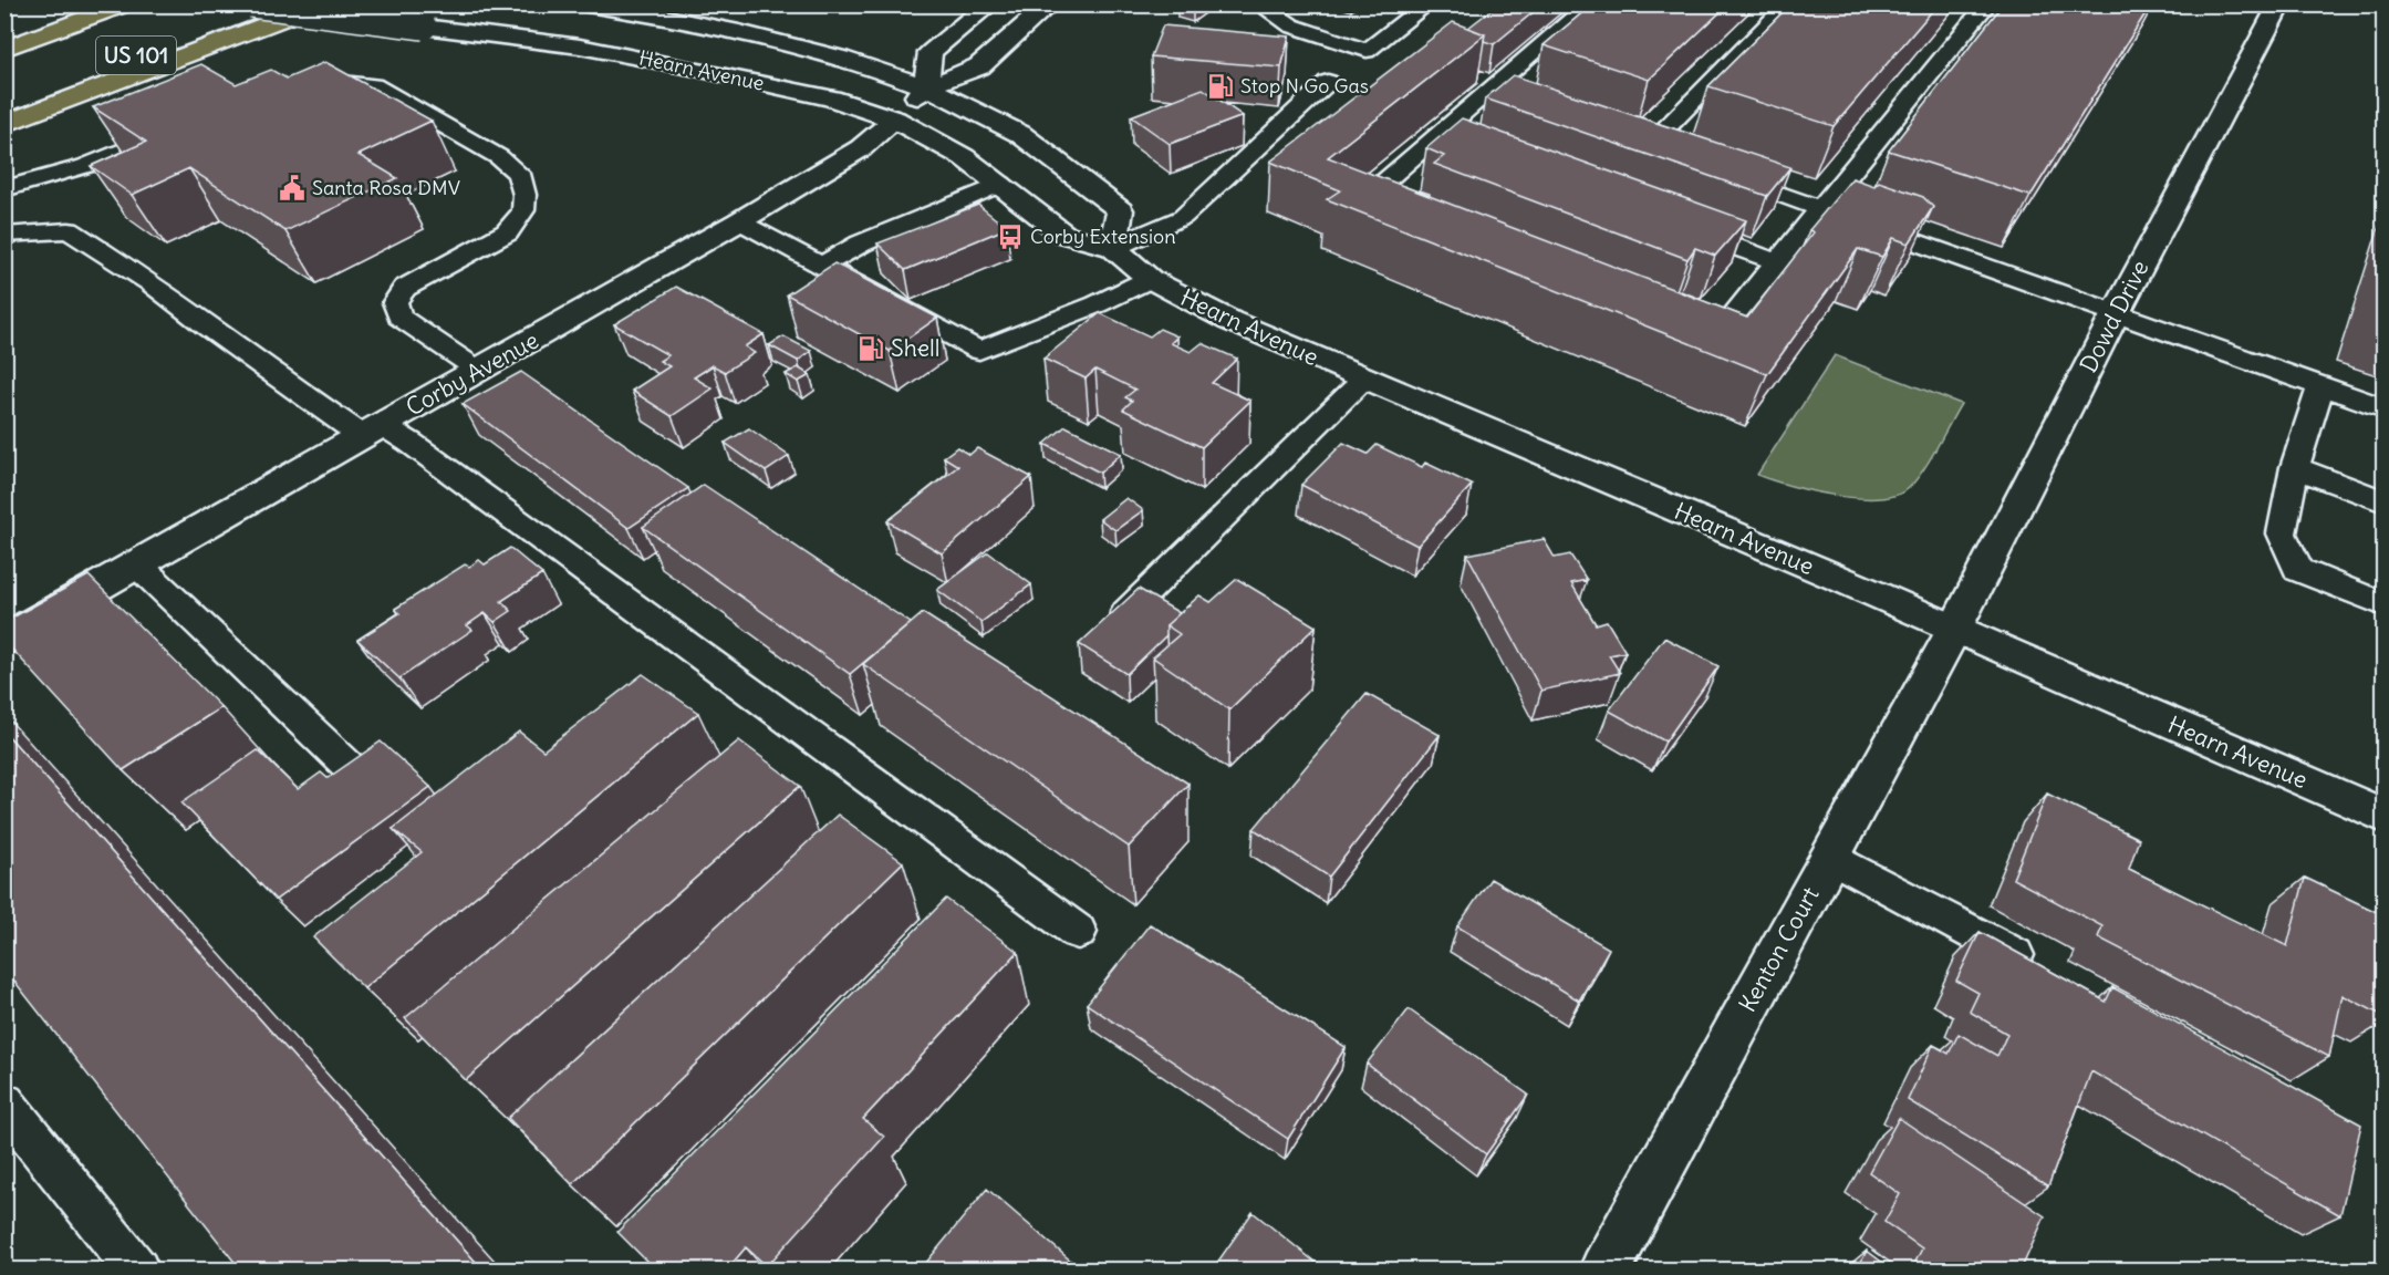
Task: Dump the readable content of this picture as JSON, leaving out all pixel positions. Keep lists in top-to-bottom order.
{
  "streets": {
    "highway": ["US 101"],
    "main road": [
      "Hearn Avenue",
      "Dowd Drive",
      "Corby Avenue",
      "Kenton Court"
    ]
  },
  "crossings": [
    ["Hearn Avenue", "Dowd Drive"],
    ["Hearn Avenue", "Corby Avenue"],
    ["Hearn Avenue", "Kenton Court"],
    ["Dowd Drive", "Kenton Court"]
  ],
  "places": {
    "fuel station": ["Stop N Go Gas", "Shell"],
    "public building": ["Santa Rosa DMV"],
    "bus stop": ["Corby Extension"]
  }
}
